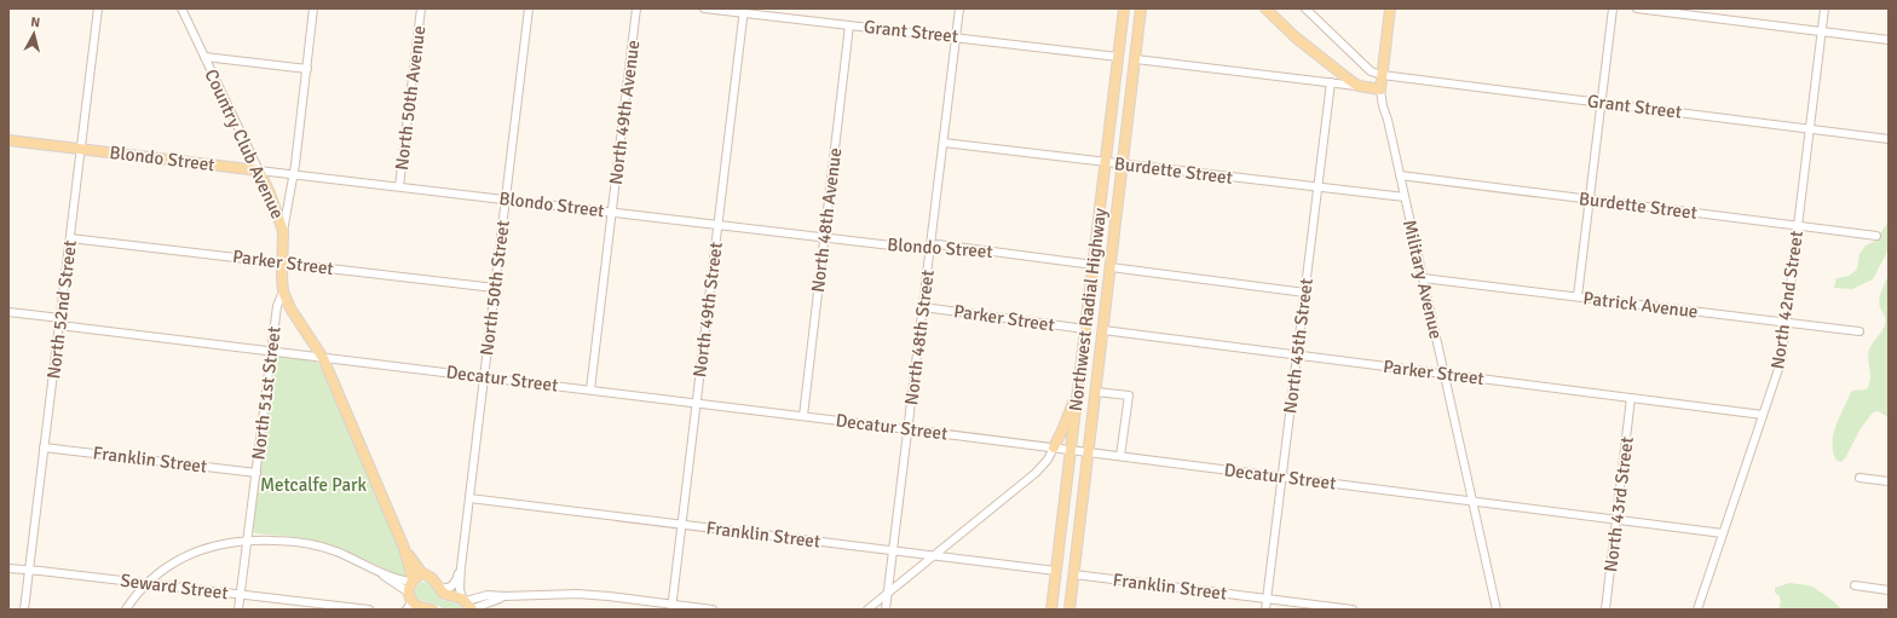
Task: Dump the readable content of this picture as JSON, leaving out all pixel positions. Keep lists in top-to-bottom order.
{
  "streets": {
    "main road": ["Country Club Avenue", "Blondo Street", "Northwest Radial Highway"],
    "street": [
      "Grant Street",
      "North 50th Avenue",
      "North 49th Avenue",
      "Burdette Street",
      "North 48th Avenue",
      "Parker Street",
      "Military Avenue",
      "North 50th Street",
      "North 42nd Street",
      "Patrick Avenue",
      "North 52nd Street",
      "North 49th Street",
      "North 48th Street",
      "North 45th Street",
      "Decatur Street",
      "North 51st Street",
      "Franklin Street",
      "North 43rd Street",
      "Seward Street"
    ]
  },
  "crossings": [
    ["Grant Street", "North 48th Avenue"],
    ["Grant Street", "North 42nd Street"],
    ["Grant Street", "North 49th Street"],
    ["Grant Street", "Northwest Radial Highway"],
    ["Grant Street", "North 48th Street"],
    ["North 50th Avenue", "Blondo Street"],
    ["North 49th Avenue", "Blondo Street"],
    ["North 49th Avenue", "Decatur Street"],
    ["Country Club Avenue", "Blondo Street"],
    ["Country Club Avenue", "Parker Street"],
    ["Country Club Avenue", "North 50th Street"],
    ["Country Club Avenue", "Decatur Street"],
    ["Country Club Avenue", "North 51st Street"],
    ["Blondo Street", "North 48th Avenue"],
    ["Blondo Street", "North 50th Street"],
    ["Blondo Street", "North 52nd Street"],
    ["Blondo Street", "North 49th Street"],
    ["Blondo Street", "Northwest Radial Highway"],
    ["Blondo Street", "North 48th Street"],
    ["Burdette Street", "Military Avenue"],
    ["Burdette Street", "North 42nd Street"],
    ["Burdette Street", "Northwest Radial Highway"],
    ["Burdette Street", "North 48th Street"],
    ["Burdette Street", "North 45th Street"],
    ["North 48th Avenue", "Decatur Street"],
    ["Parker Street", "Military Avenue"],
    ["Parker Street", "North 50th Street"],
    ["Parker Street", "North 42nd Street"],
    ["Parker Street", "North 52nd Street"],
    ["Parker Street", "Northwest Radial Highway"],
    ["Parker Street", "North 48th Street"],
    ["Parker Street", "North 45th Street"],
    ["Parker Street", "North 43rd Street"],
    ["Military Avenue", "Patrick Avenue"],
    ["Military Avenue", "Decatur Street"],
    ["North 50th Street", "Decatur Street"],
    ["North 50th Street", "Franklin Street"],
    ["North 42nd Street", "Patrick Avenue"],
    ["North 42nd Street", "Decatur Street"],
    ["North 52nd Street", "Decatur Street"],
    ["North 52nd Street", "Franklin Street"],
    ["North 52nd Street", "Seward Street"],
    ["North 49th Street", "Decatur Street"],
    ["North 49th Street", "Franklin Street"],
    ["Northwest Radial Highway", "Decatur Street"],
    ["Northwest Radial Highway", "Franklin Street"],
    ["North 48th Street", "Decatur Street"],
    ["North 48th Street", "Franklin Street"],
    ["North 45th Street", "Decatur Street"],
    ["North 45th Street", "Franklin Street"],
    ["Decatur Street", "North 51st Street"],
    ["Decatur Street", "North 43rd Street"],
    ["North 51st Street", "Franklin Street"],
    ["North 51st Street", "Seward Street"]
  ],
  "parks": ["Metcalfe Park"],
  "north": "top"
}
